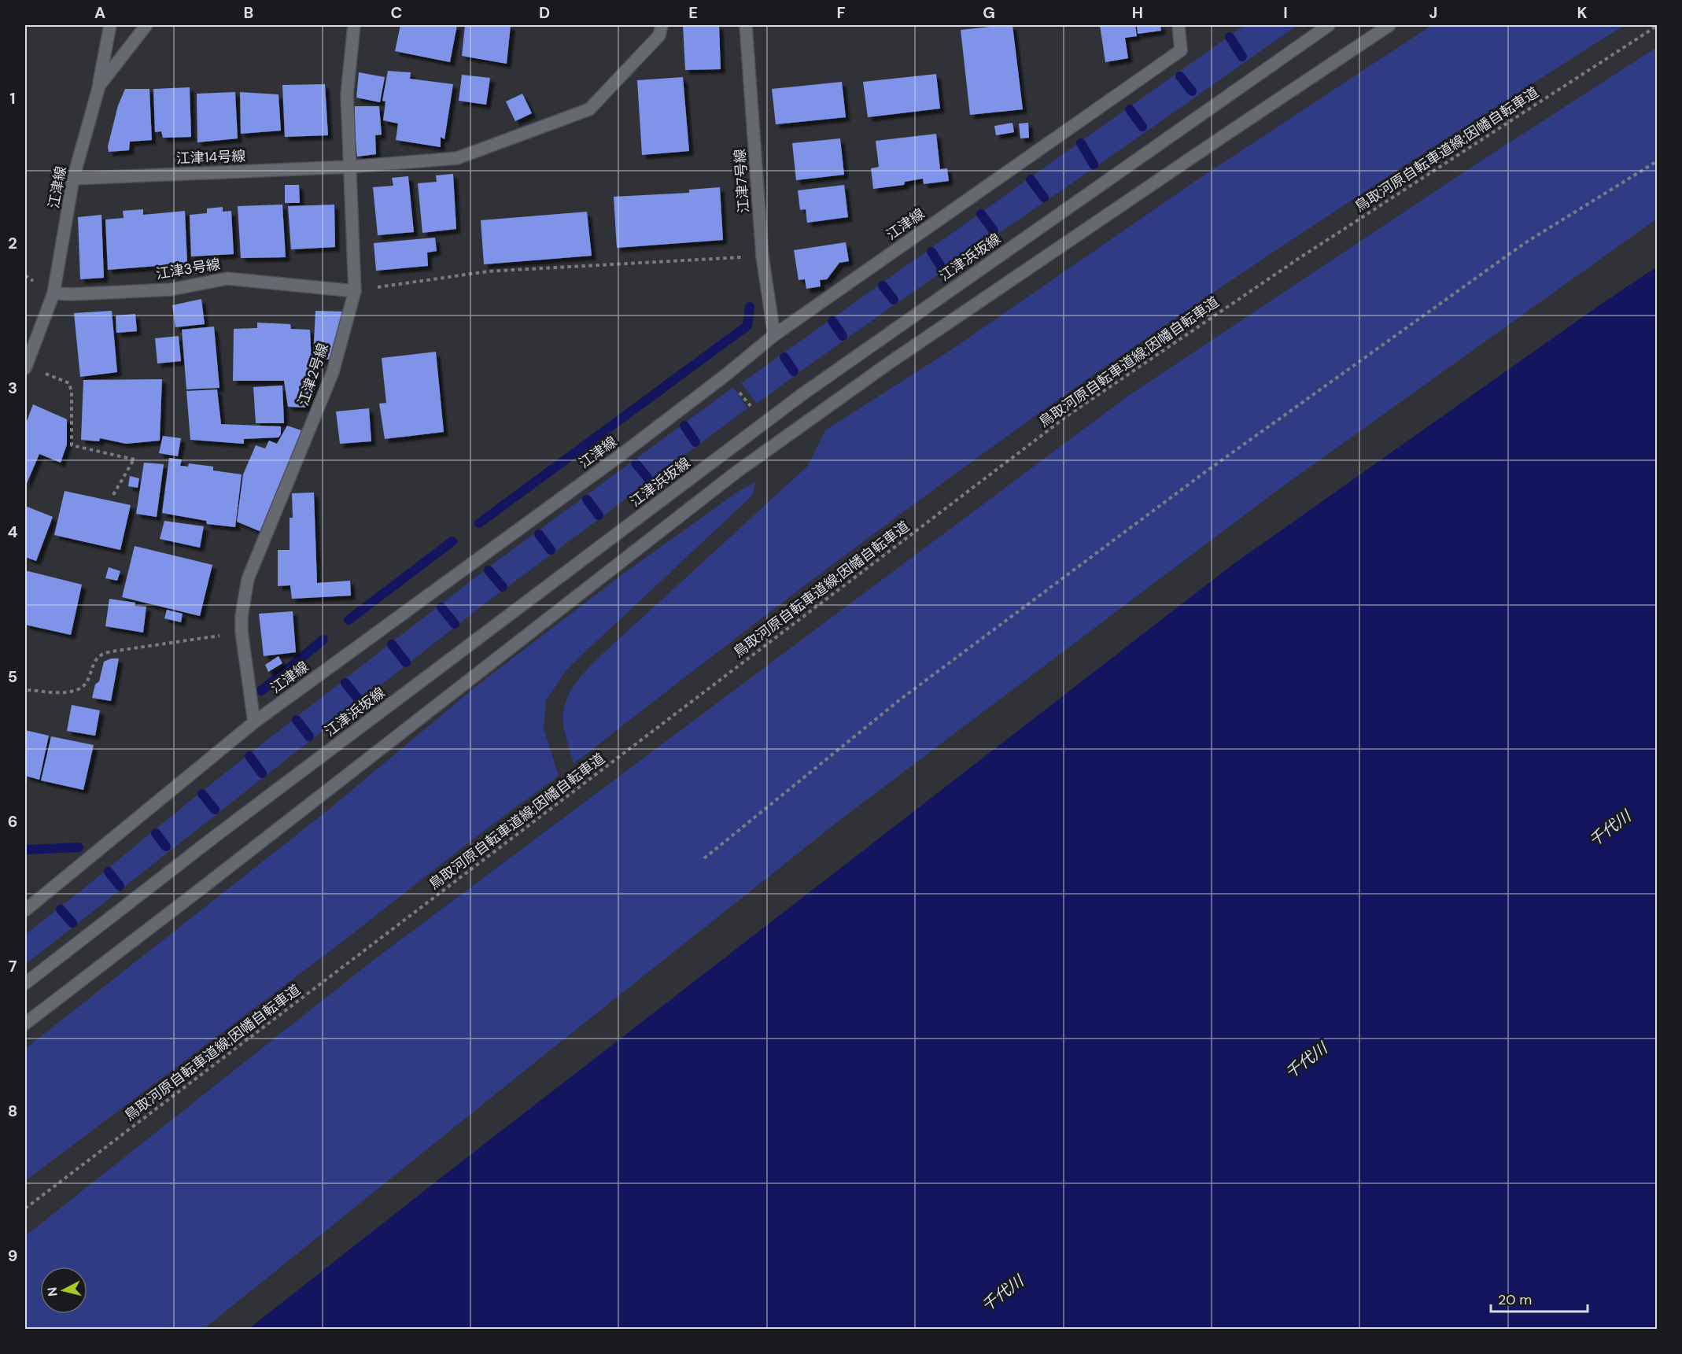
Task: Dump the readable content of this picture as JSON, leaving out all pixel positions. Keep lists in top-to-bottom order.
{
  "streets": {
    "street": [
      "江津14号線",
      "江津7号線",
      "江津線",
      "江津浜坂線",
      "江津3号線",
      "江津2号線"
    ],
    "path": ["鳥取河原自転車道線;因幡自転車道"]
  },
  "crossings": [
    ["江津14号線", "江津線"],
    ["江津14号線", "江津2号線"],
    ["江津7号線", "江津線"],
    ["江津線", "江津3号線"],
    ["江津線", "江津2号線"],
    ["江津3号線", "江津2号線"]
  ],
  "water": ["千代川"],
  "scale_bar": "20 m",
  "north": "left",
  "grid": {
    "columns": [
      "A",
      "B",
      "C",
      "D",
      "E",
      "F",
      "G",
      "H",
      "I",
      "J",
      "K"
    ],
    "rows": [
      "1",
      "2",
      "3",
      "4",
      "5",
      "6",
      "7",
      "8",
      "9"
    ]
  }
}
